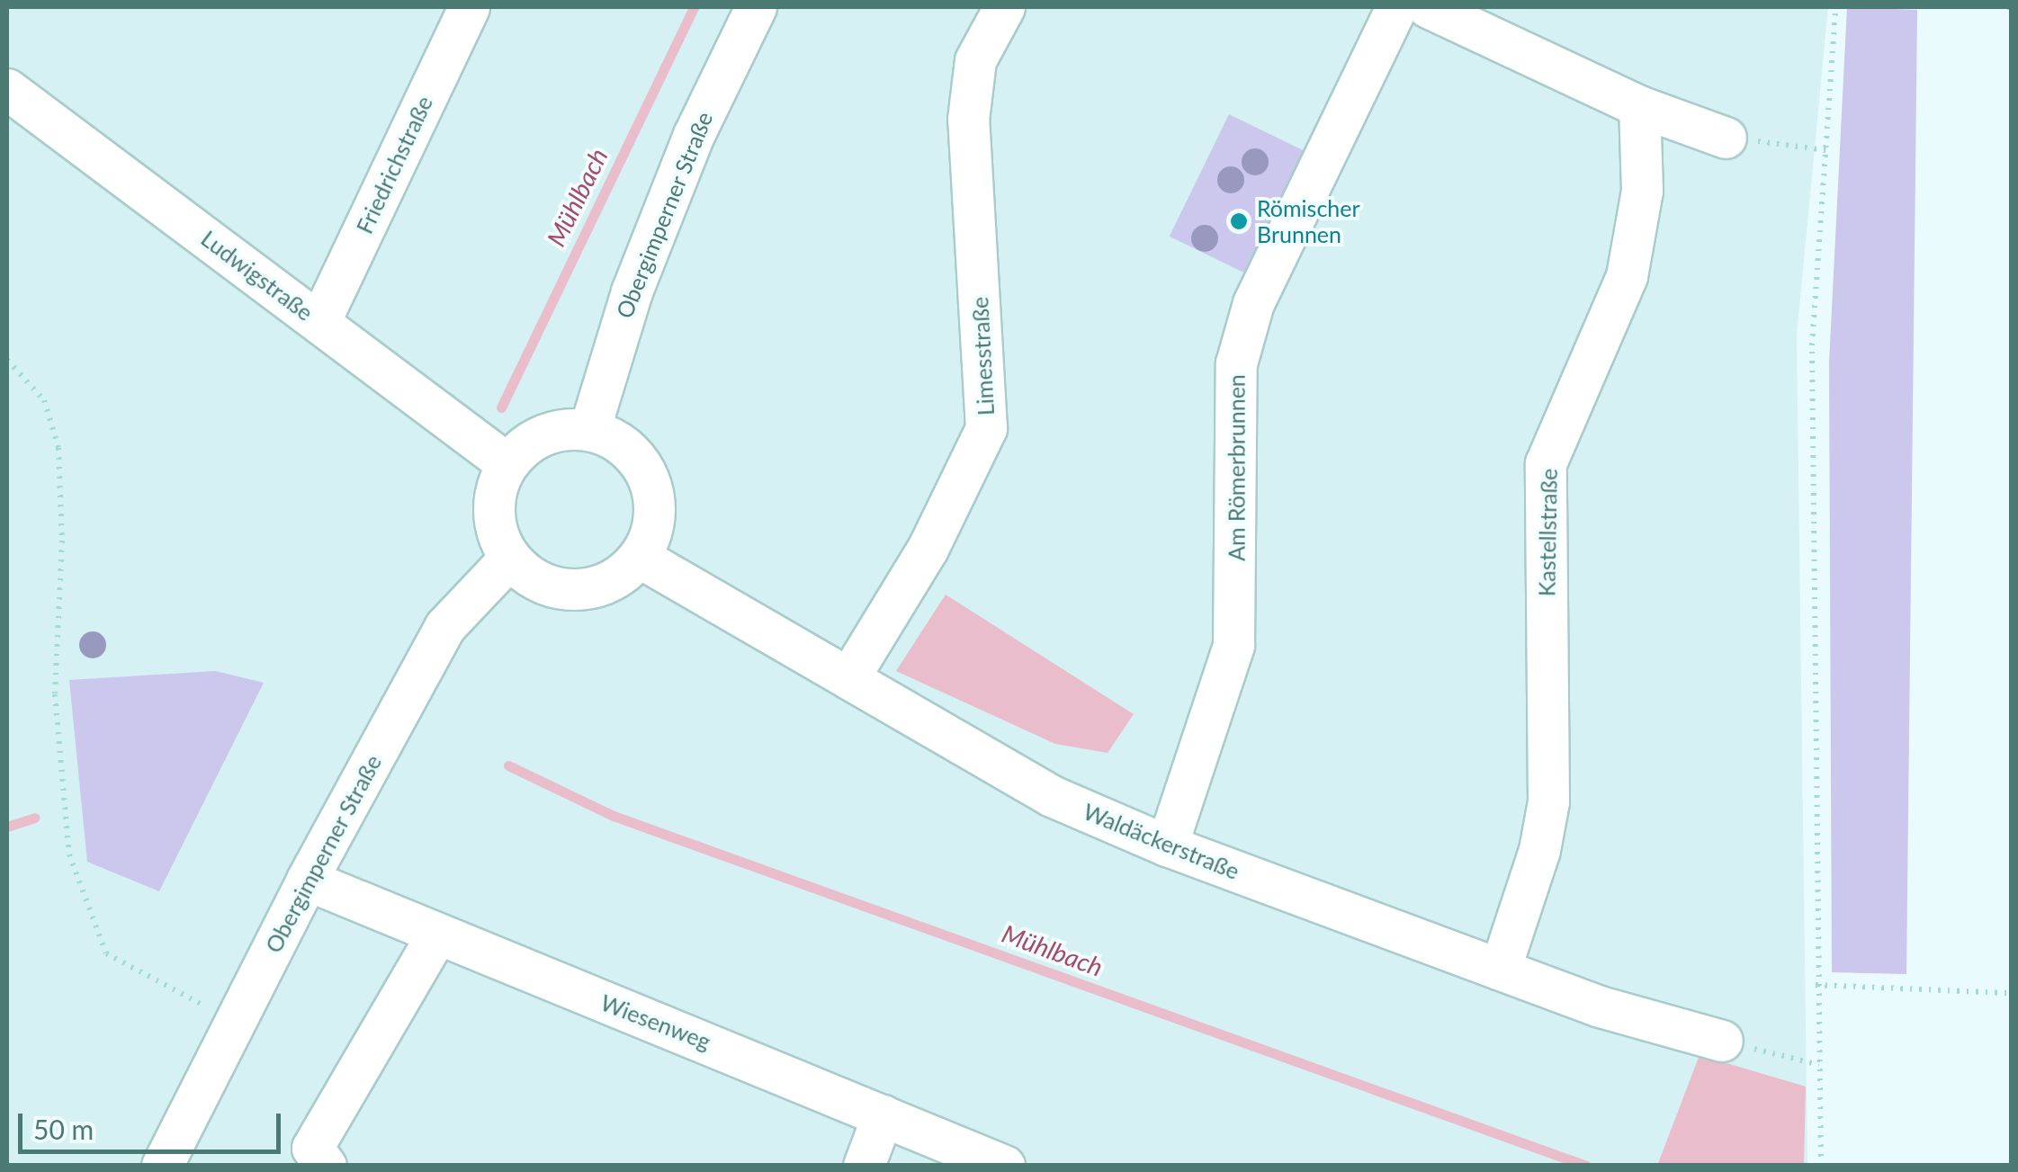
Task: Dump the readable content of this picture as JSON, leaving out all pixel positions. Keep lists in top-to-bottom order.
{
  "streets": {
    "street": [
      "Friedrichstraße",
      "Obergimperner Straße",
      "Ludwigstraße",
      "Limesstraße",
      "Am Römerbrunnen",
      "Kastellstraße",
      "Waldäckerstraße",
      "Wiesenweg"
    ]
  },
  "crossings": [
    ["Friedrichstraße", "Ludwigstraße"],
    ["Obergimperner Straße", "Ludwigstraße"],
    ["Obergimperner Straße", "Waldäckerstraße"],
    ["Obergimperner Straße", "Wiesenweg"],
    ["Ludwigstraße", "Waldäckerstraße"],
    ["Limesstraße", "Waldäckerstraße"],
    ["Am Römerbrunnen", "Waldäckerstraße"],
    ["Kastellstraße", "Waldäckerstraße"]
  ],
  "water": ["Mühlbach"],
  "places": ["Römischer Brunnen"],
  "scale_bar": "50 m"
}
